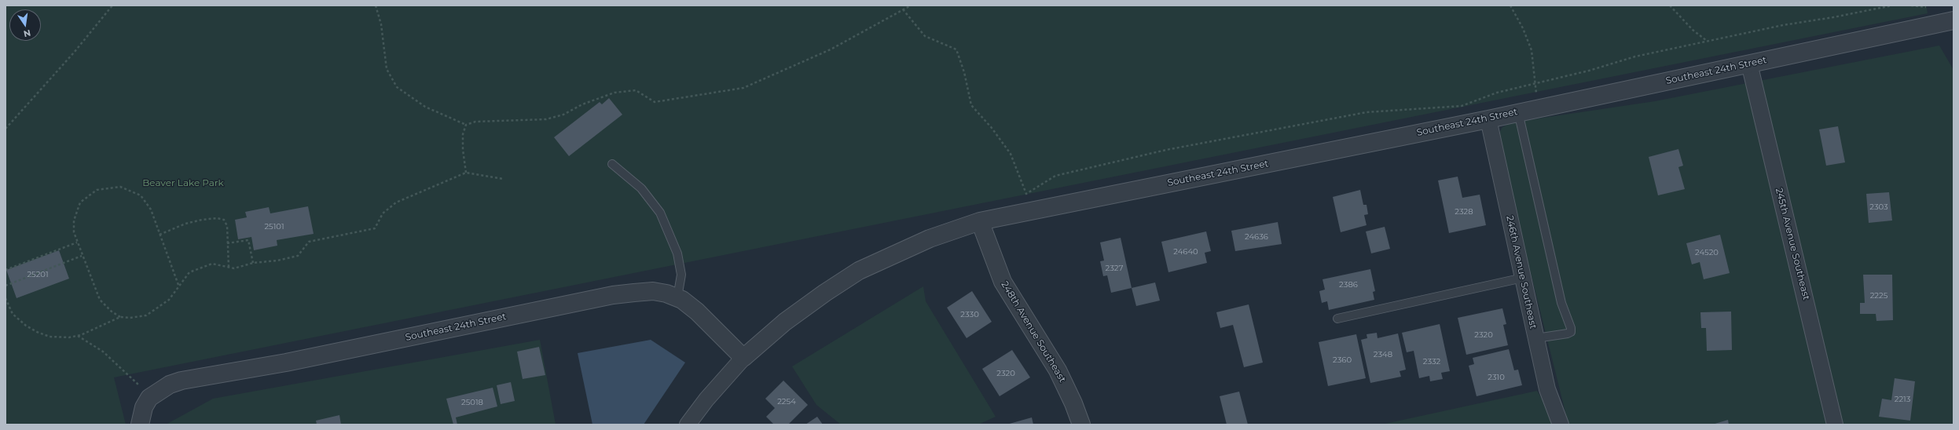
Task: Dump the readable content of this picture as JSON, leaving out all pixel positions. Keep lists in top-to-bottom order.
{
  "streets": {
    "street": [
      "Southeast 24th Street",
      "245th Avenue Southeast",
      "246th Avenue Southeast",
      "248th Avenue Southeast"
    ]
  },
  "crossings": [
    ["Southeast 24th Street", "245th Avenue Southeast"],
    ["Southeast 24th Street", "246th Avenue Southeast"],
    ["Southeast 24th Street", "248th Avenue Southeast"]
  ],
  "parks": ["Beaver Lake Park"],
  "house_numbers": [
    "2303",
    "2328",
    "25101",
    "24636",
    "24640",
    "24520",
    "2327",
    "25201",
    "2386",
    "2225",
    "2330",
    "2320",
    "2348",
    "2360",
    "2332",
    "2320",
    "2310",
    "2213",
    "2254",
    "25018"
  ],
  "north": "bottom"
}
